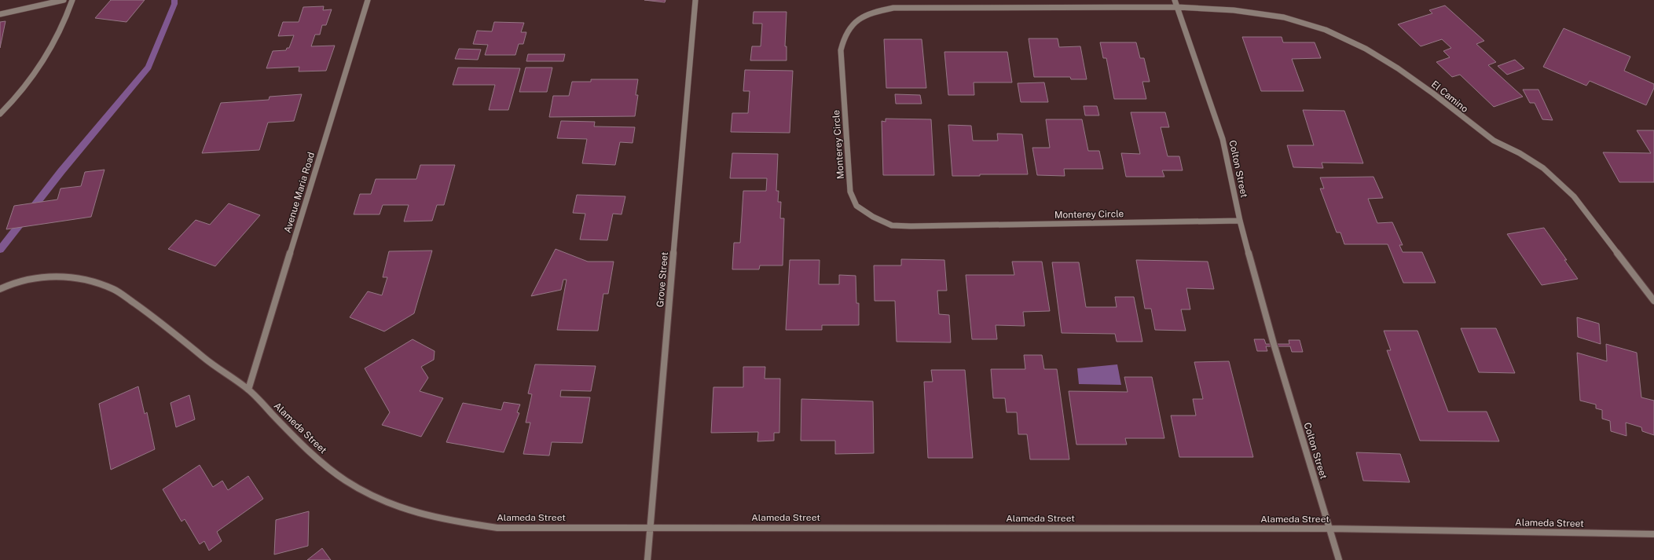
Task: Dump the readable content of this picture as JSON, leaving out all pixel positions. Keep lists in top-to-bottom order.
{
  "streets": {
    "street": [
      "El Camino",
      "Monterey Circle",
      "Colton Street",
      "Avenue Maria Road",
      "Grove Street",
      "Alameda Street"
    ]
  },
  "crossings": [
    ["El Camino", "Monterey Circle"],
    ["El Camino", "Colton Street"],
    ["Monterey Circle", "Colton Street"],
    ["Colton Street", "Alameda Street"],
    ["Avenue Maria Road", "Alameda Street"],
    ["Grove Street", "Alameda Street"]
  ]
}
